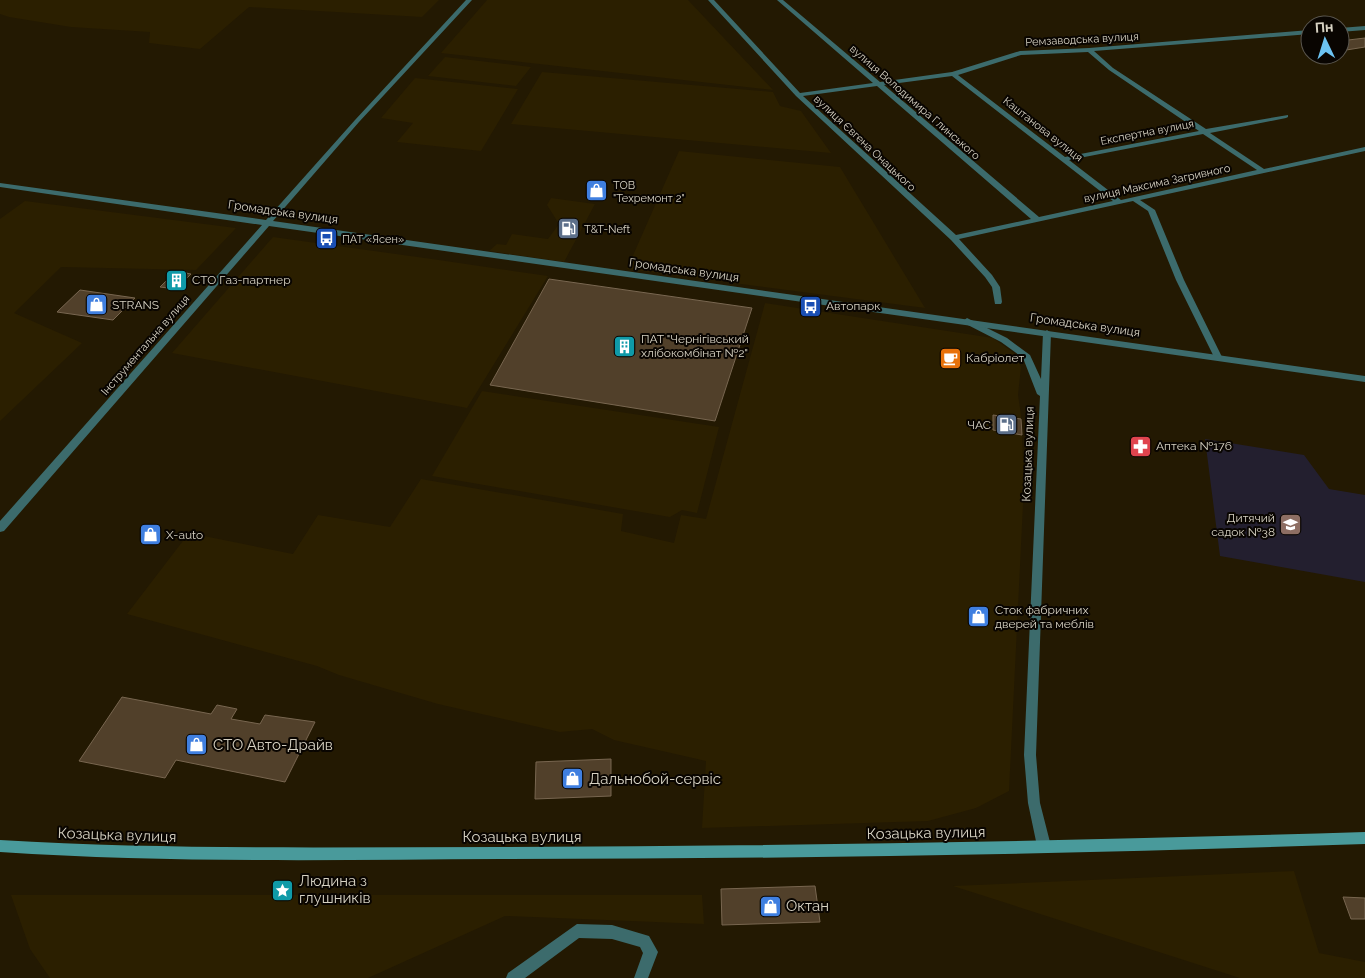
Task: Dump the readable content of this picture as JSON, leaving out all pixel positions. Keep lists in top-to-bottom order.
{
  "streets": {
    "main road": ["Козацька вулиця"],
    "street": [
      "Ремзаводська вулиця",
      "вулиця Володимира Глинського",
      "Каштанова вулиця",
      "Експертна вулиця",
      "вулиця Євгена Онацького",
      "вулиця Максима Загривного",
      "Громадська вулиця",
      "Інструментальна вулиця"
    ]
  },
  "crossings": [
    ["Ремзаводська вулиця", "вулиця Володимира Глинського"],
    ["Ремзаводська вулиця", "Каштанова вулиця"],
    ["Ремзаводська вулиця", "Експертна вулиця"],
    ["Ремзаводська вулиця", "вулиця Євгена Онацького"],
    ["вулиця Володимира Глинського", "вулиця Максима Загривного"],
    ["Каштанова вулиця", "Експертна вулиця"],
    ["Каштанова вулиця", "вулиця Максима Загривного"],
    ["Експертна вулиця", "вулиця Максима Загривного"],
    ["вулиця Євгена Онацького", "вулиця Максима Загривного"],
    ["Громадська вулиця", "Інструментальна вулиця"],
    ["Громадська вулиця", "Козацька вулиця"]
  ],
  "places": {
    "shop": [
      "ТОВ \"Техремонт 2\"",
      "STRANS",
      "X-auto",
      "Сток фабричних дверей та меблів",
      "СТО Авто-Драйв",
      "Дальнобой-сервіс",
      "Октан"
    ],
    "fuel station": ["T&T-Neft", "ЧАС"],
    "bus stop": ["ПАТ «Ясен»", "Автопарк"],
    "building": ["СТО Газ-партнер", "ПАТ \"Чернігівський хлібокомбінат №2\""],
    "cafe": ["Кабріолет"],
    "pharmacy": ["Аптека №176"],
    "school or university": ["Дитячий садок №38"],
    "place": ["Людина з глушників"]
  },
  "north": "top"
}
